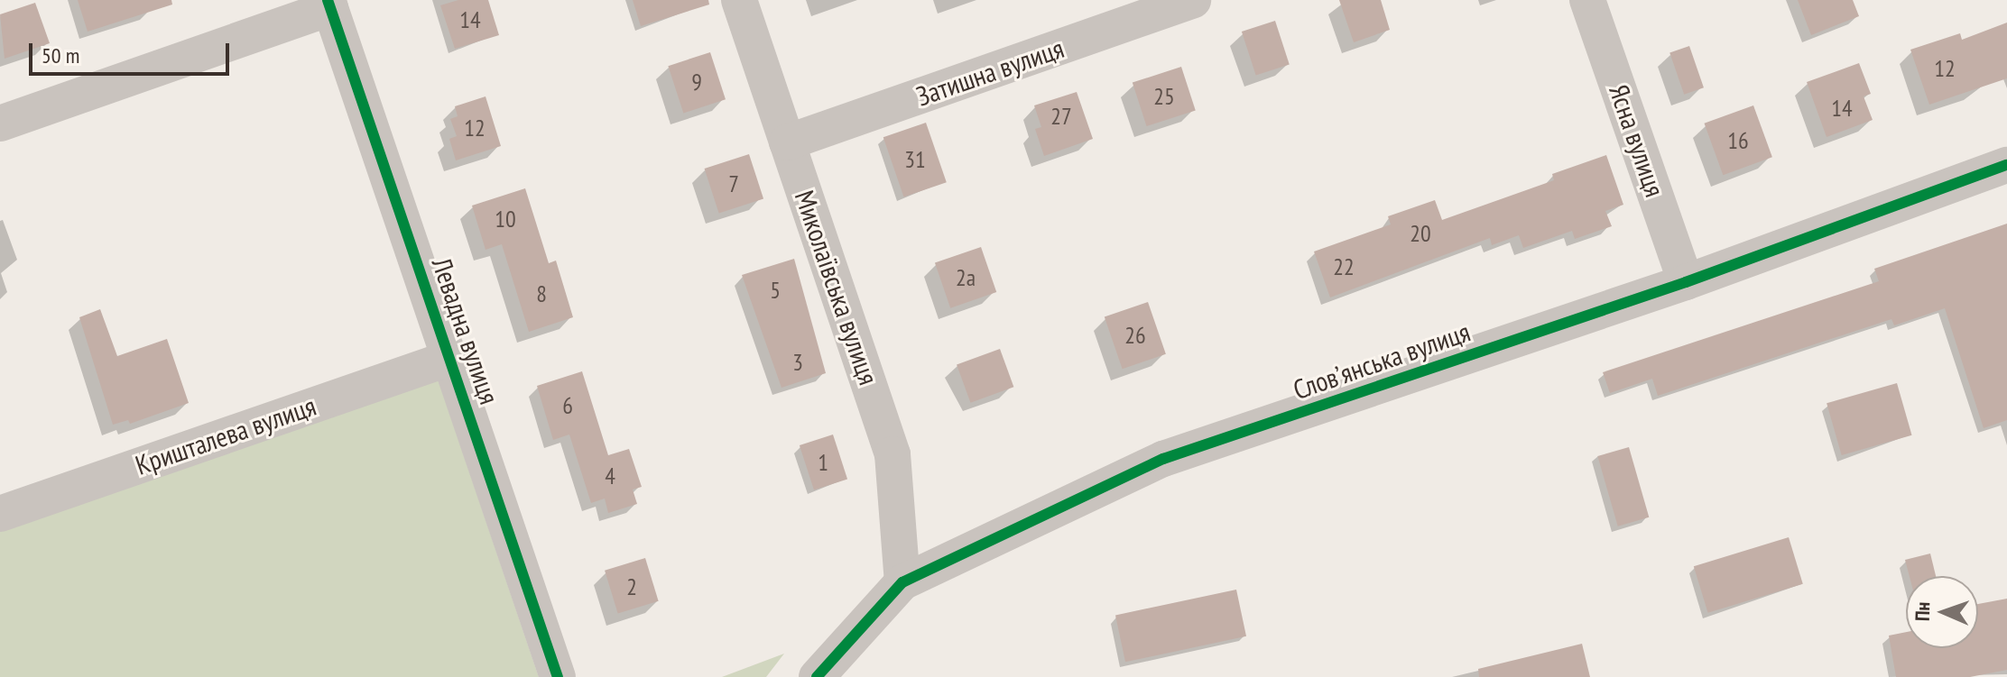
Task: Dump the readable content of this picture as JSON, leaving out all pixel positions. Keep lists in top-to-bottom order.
{
  "streets": {
    "street": [
      "Затишна вулиця",
      "Ясна вулиця",
      "Миколаївська вулиця",
      "Левадна вулиця",
      "Словʼянська вулиця",
      "Кришталева вулиця"
    ]
  },
  "crossings": [
    ["Затишна вулиця", "Миколаївська вулиця"],
    ["Ясна вулиця", "Словʼянська вулиця"],
    ["Миколаївська вулиця", "Словʼянська вулиця"],
    ["Левадна вулиця", "Кришталева вулиця"]
  ],
  "house_numbers": [
    "14",
    "12",
    "9",
    "25",
    "14",
    "27",
    "12",
    "16",
    "31",
    "7",
    "10",
    "20",
    "22",
    "2а",
    "5",
    "8",
    "26",
    "3",
    "6",
    "1",
    "4",
    "2"
  ],
  "scale_bar": "50 m",
  "north": "left"
}
